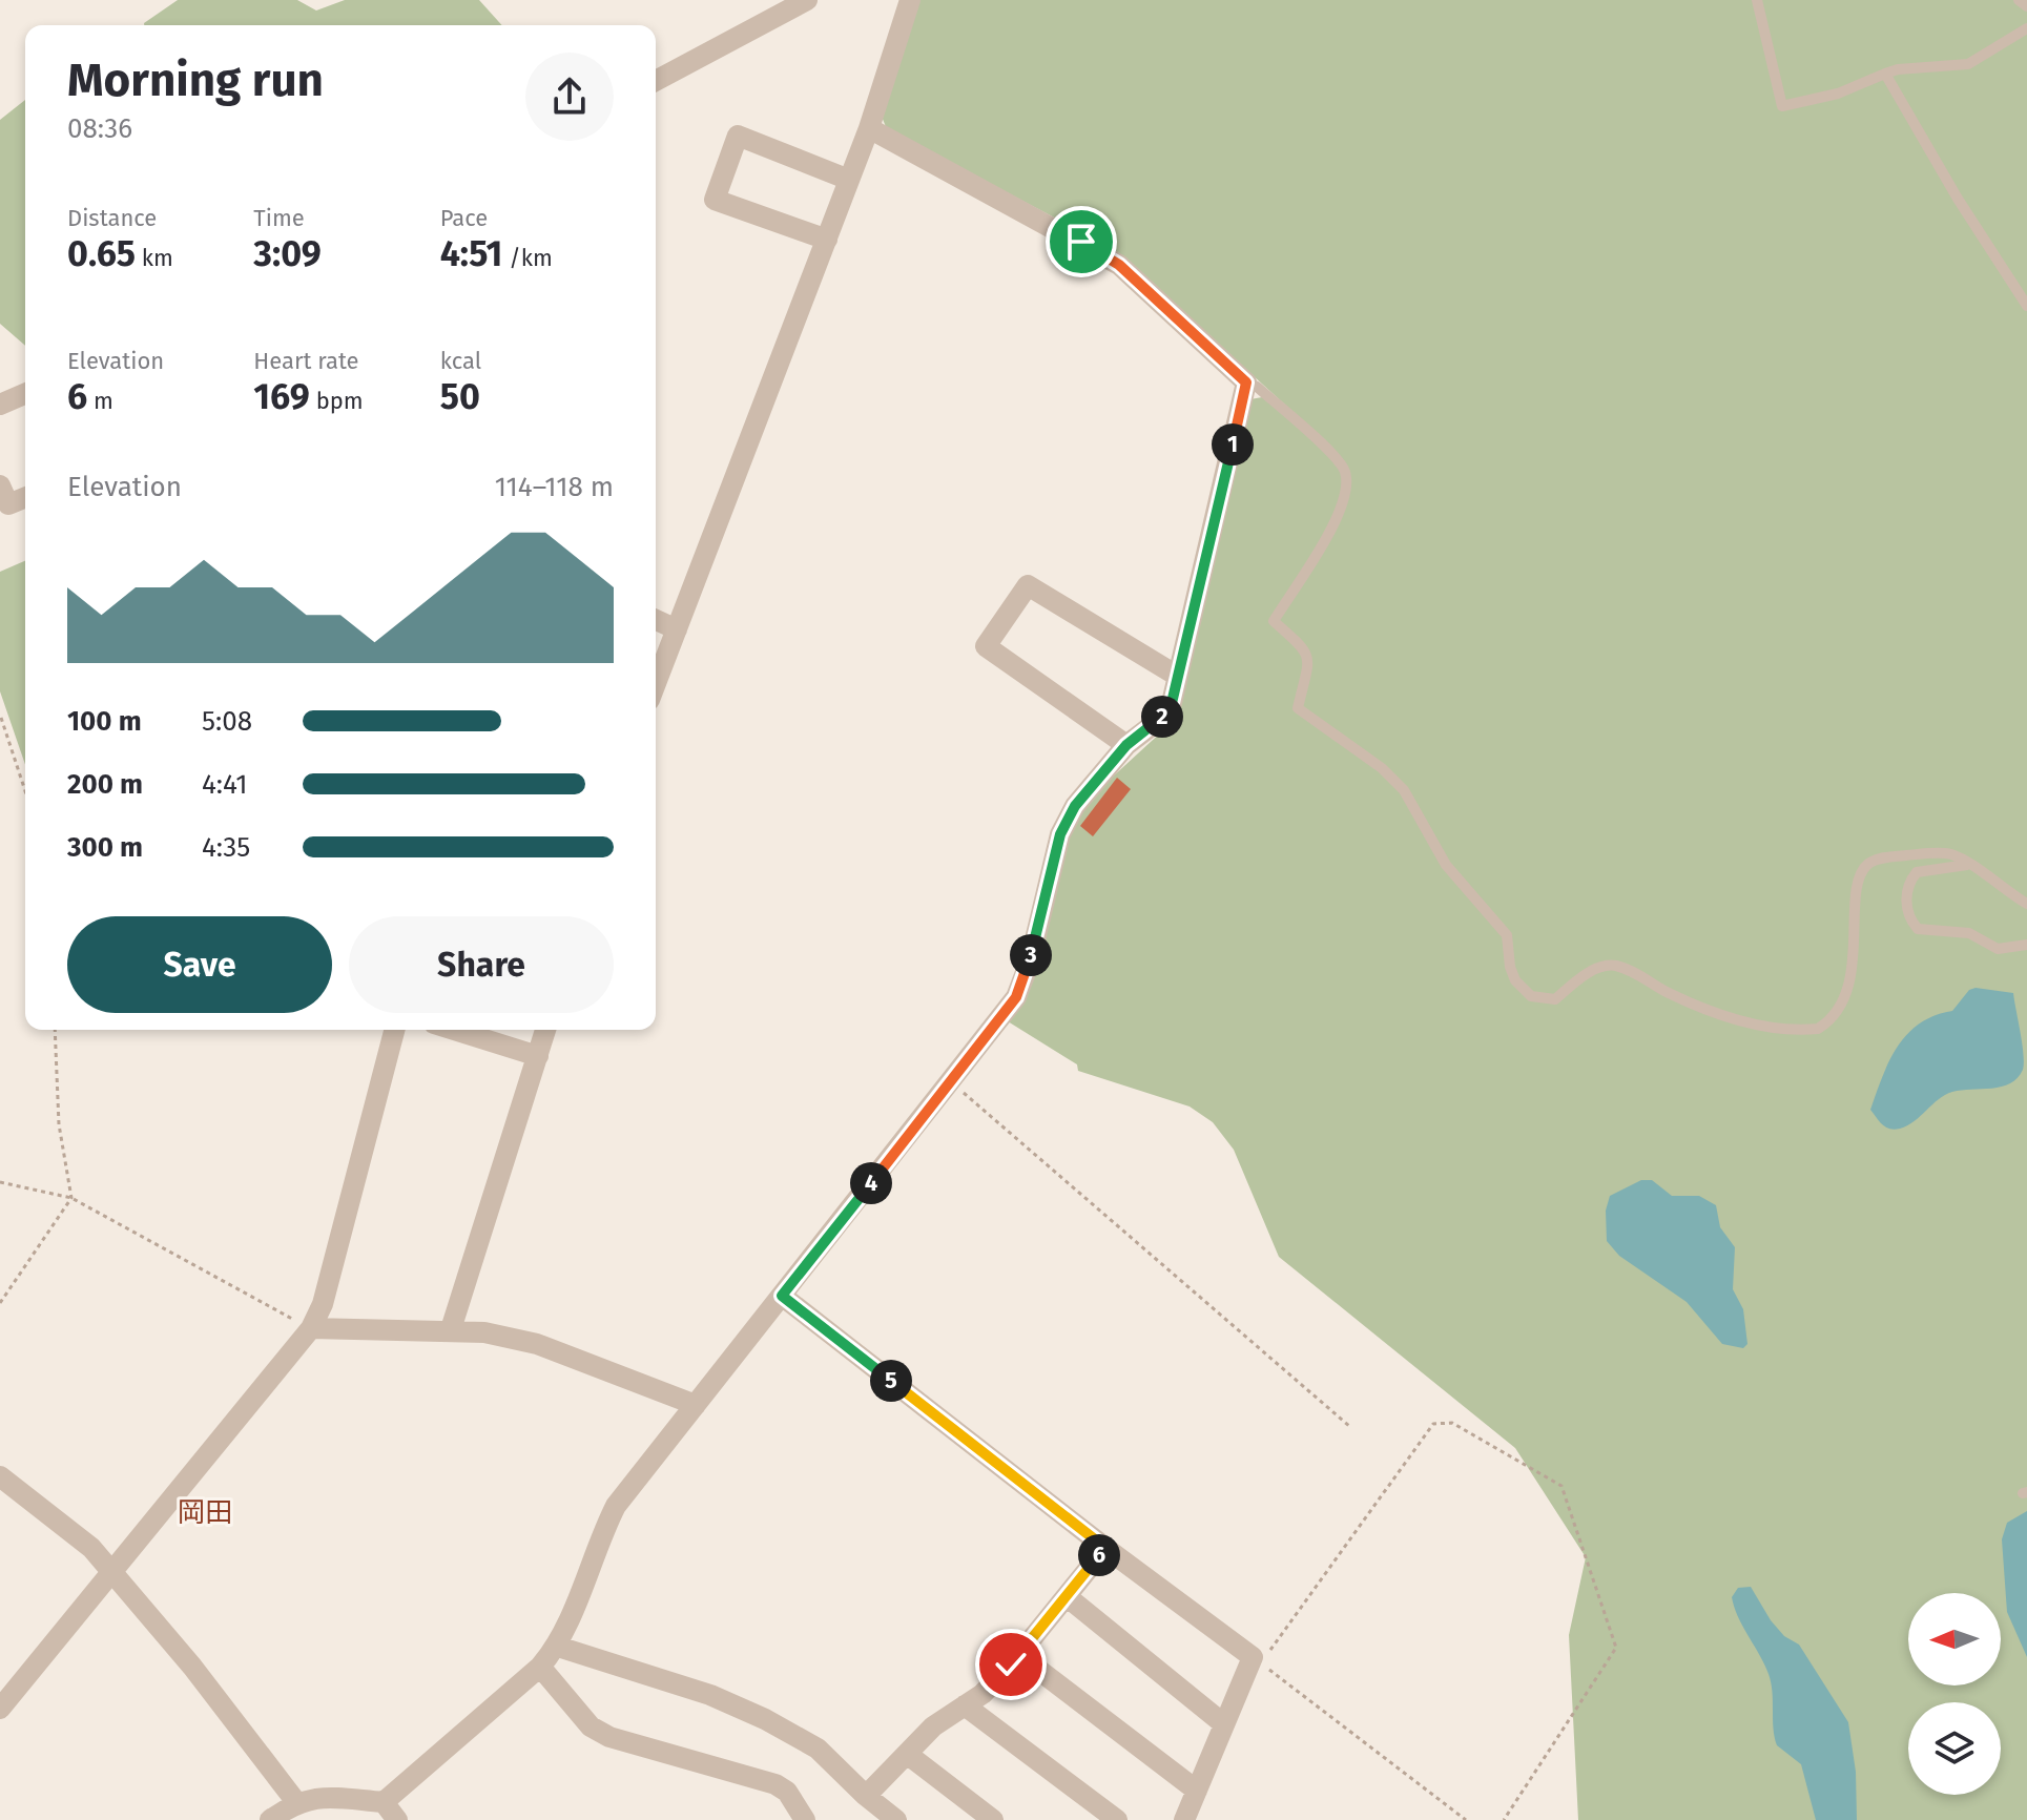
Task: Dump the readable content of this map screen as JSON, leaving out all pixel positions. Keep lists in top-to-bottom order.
{
  "districts": ["岡田"],
  "north": "left",
  "page": {
    "heading": ["Morning run", "08:36"],
    "stats": [
      ["Distance", "0.65 km"],
      ["Time", "3:09"],
      ["Pace", "4:51 /km"],
      ["Elevation", "6 m"],
      ["Heart rate", "169 bpm"],
      ["kcal", "50"]
    ],
    "pins": [
      "1",
      "2",
      "3",
      "4",
      "5",
      "6"
    ],
    "chart": ["Elevation", "114–118 m"],
    "list": [
      {
        "name": "100 m",
        "note": "5:08"
      },
      {
        "name": "200 m",
        "note": "4:41"
      },
      {
        "name": "300 m",
        "note": "4:35"
      }
    ],
    "buttons": ["Save", "Share"]
  }
}
